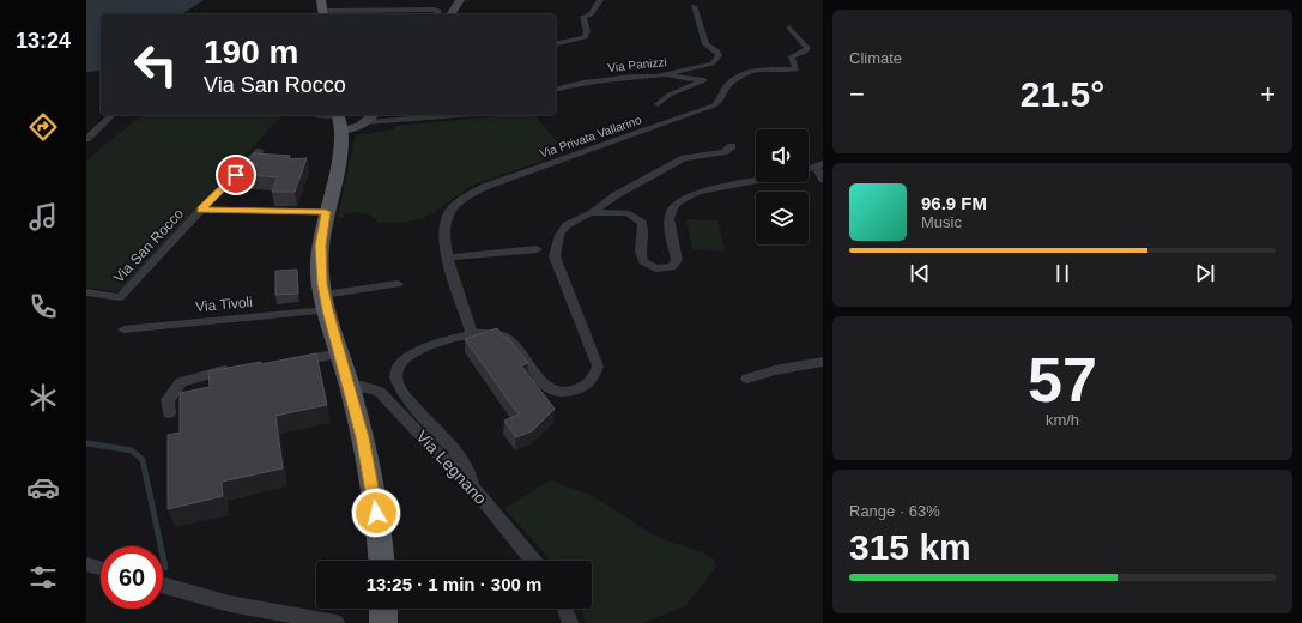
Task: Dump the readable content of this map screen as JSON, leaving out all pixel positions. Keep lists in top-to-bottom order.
{
  "streets": {
    "street": [
      "Via Panizzi",
      "Via Privata Vallarino",
      "Via San Rocco",
      "Via Tivoli",
      "Via Legnano"
    ]
  },
  "page": {
    "tabs": "13:24",
    "tile": [
      "Climate",
      ["57", "km/h"],
      ["Range · 63%", "315 km"]
    ],
    "turn": ["190 m", "Via San Rocco"],
    "heat": ["−", "21.5°", "+"],
    "song": ["96.9 FM", "Music"],
    "limit": "60",
    "trip": "13:25 · 1 min · 300 m"
  }
}
